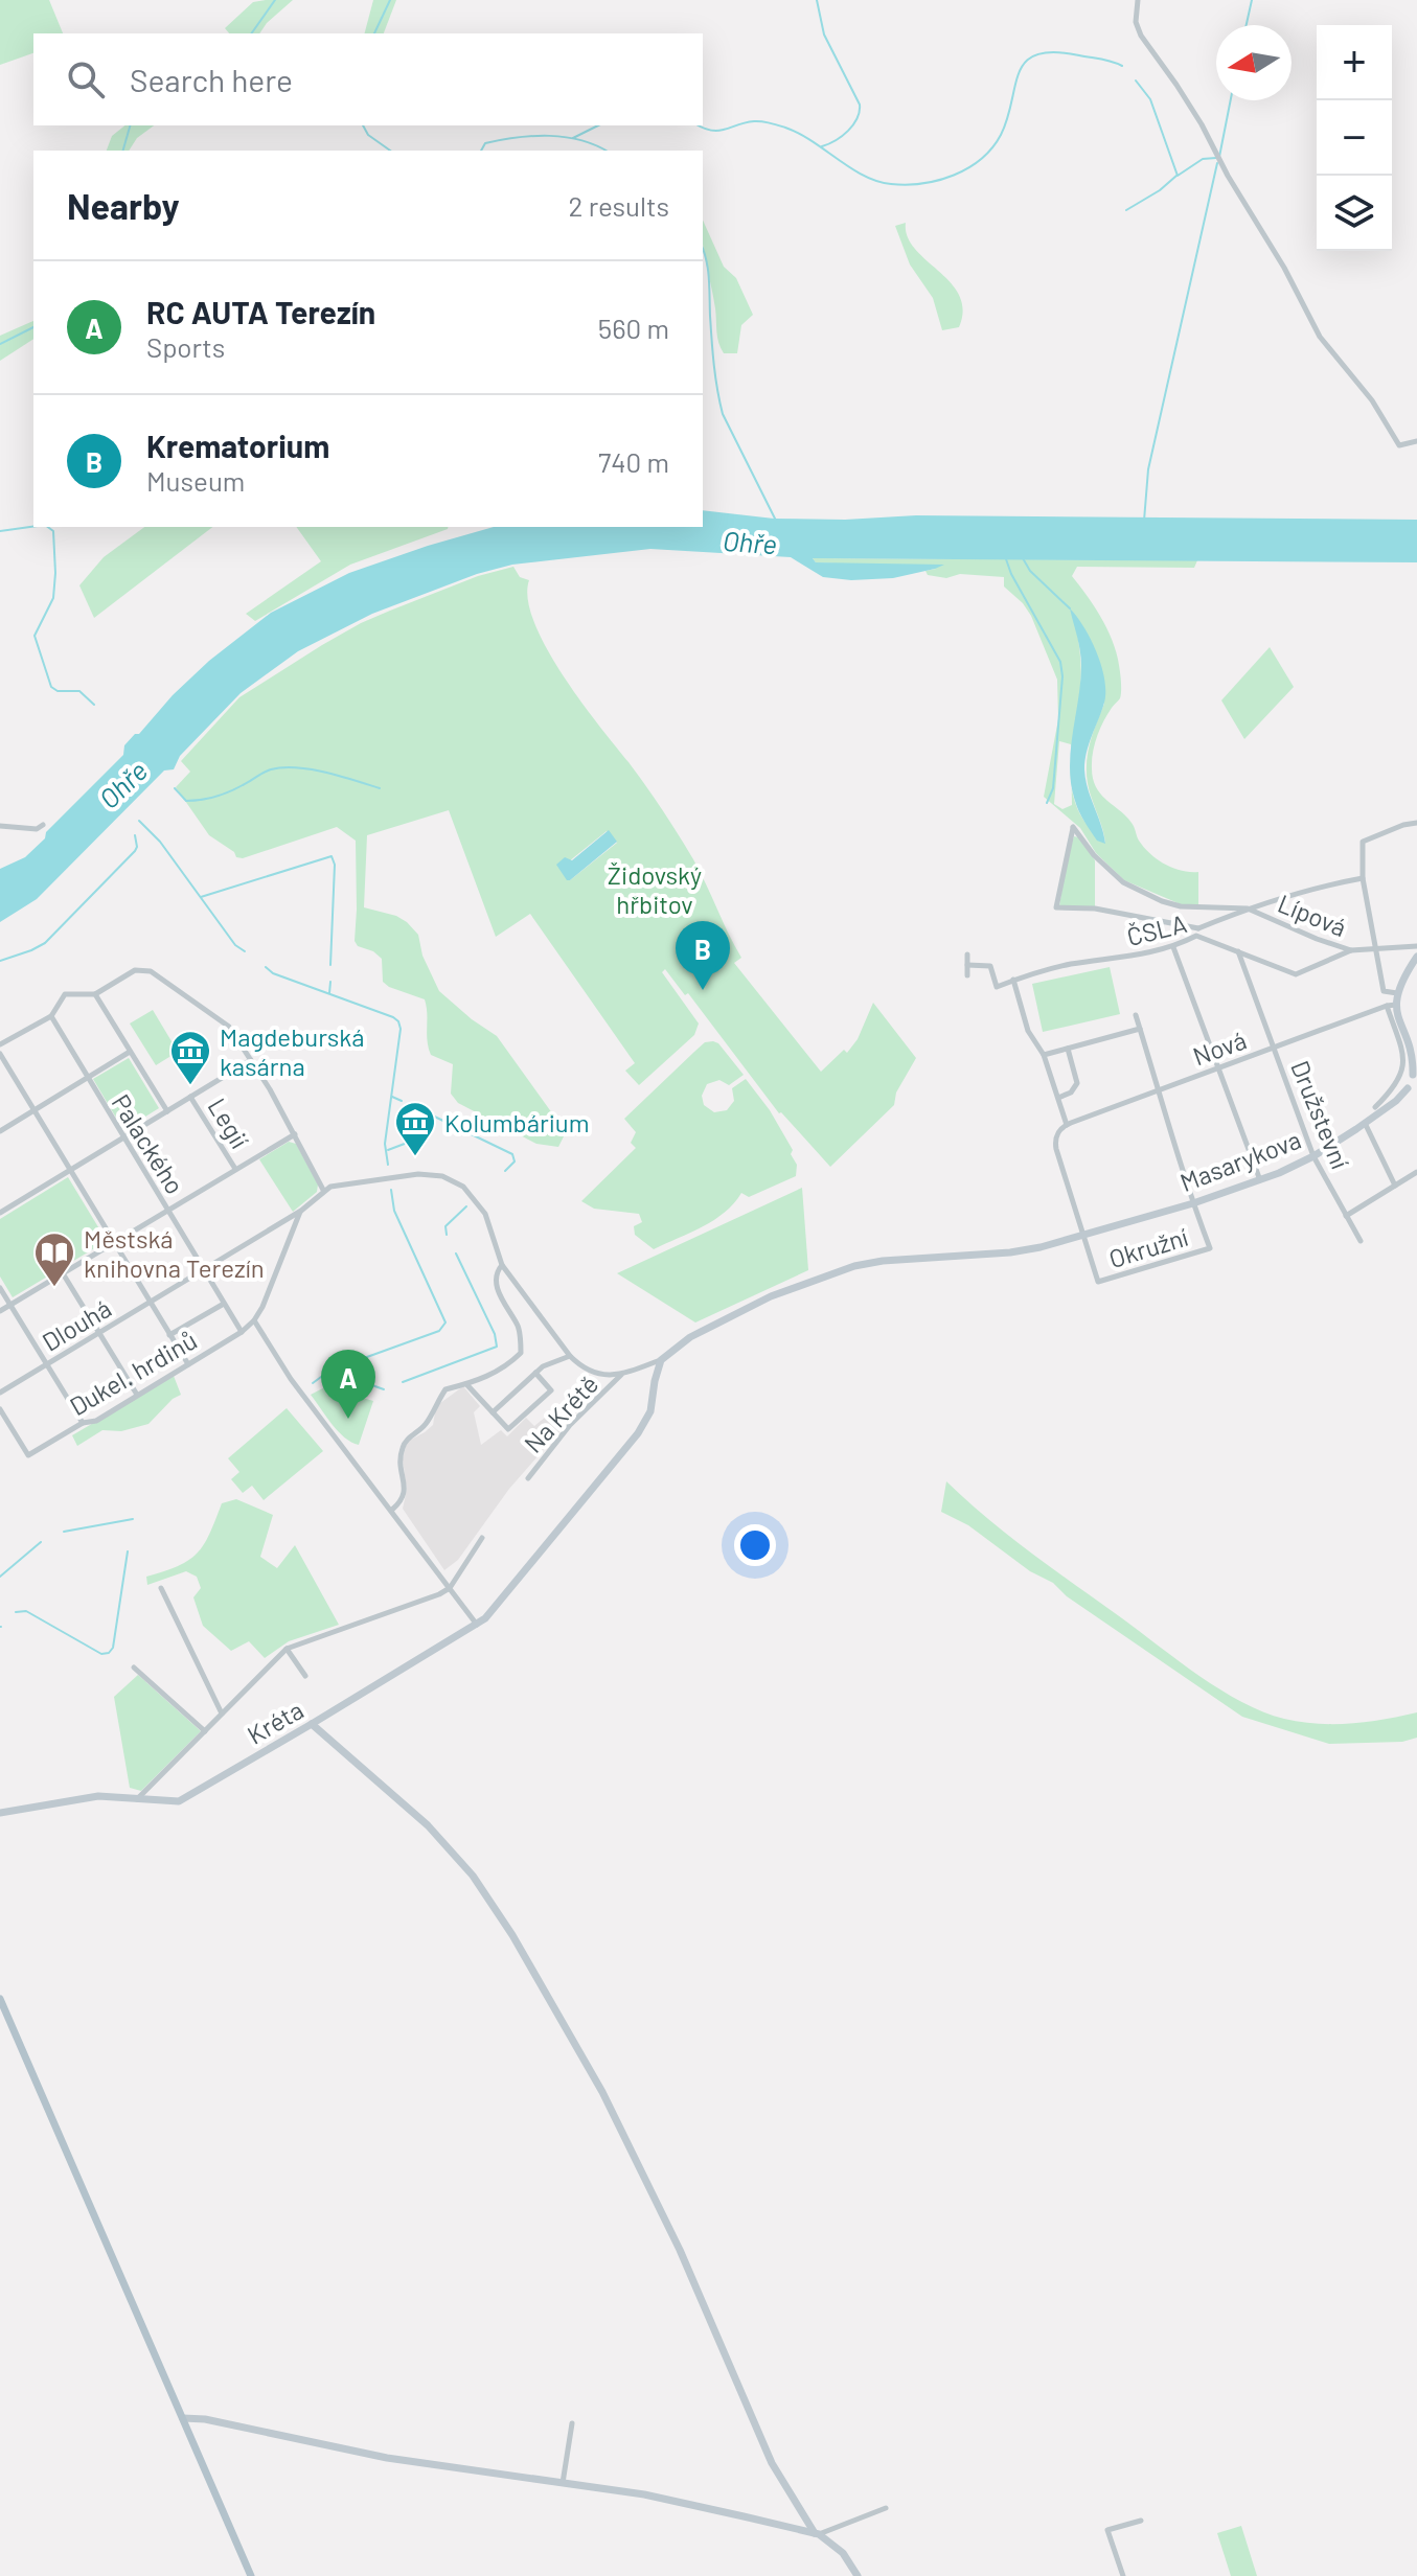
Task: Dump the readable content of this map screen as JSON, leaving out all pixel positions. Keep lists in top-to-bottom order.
{
  "streets": {
    "street": [
      "Lípová",
      "ČSLA",
      "Nová",
      "Družstevní",
      "Legií",
      "Palackého",
      "Masarykova",
      "Okružní",
      "Dlouhá",
      "Dukel. hrdinů",
      "Na Krétě",
      "Kréta"
    ]
  },
  "crossings": [
    ["Lípová", "ČSLA"],
    ["ČSLA", "Družstevní"],
    ["Nová", "Družstevní"],
    ["Družstevní", "Masarykova"],
    ["Palackého", "Dlouhá"],
    ["Palackého", "Dukel. hrdinů"],
    ["Masarykova", "Okružní"],
    ["Masarykova", "Kréta"]
  ],
  "water": ["Ohře"],
  "parks": ["Židovský hřbitov"],
  "places": {
    "museum": ["Magdeburská kasárna", "Kolumbárium"],
    "library": ["Městská knihovna Terezín"]
  },
  "north": "left",
  "page": {
    "map_buttons": ["+", "−"],
    "search": "Search here",
    "heading": ["Nearby", "2 results"],
    "list": [
      {
        "mark": "A",
        "name": "RC AUTA Terezín",
        "note": "Sports",
        "value": "560 m"
      },
      {
        "mark": "B",
        "name": "Krematorium",
        "note": "Museum",
        "value": "740 m"
      }
    ],
    "pins": ["B", "A"]
  }
}
